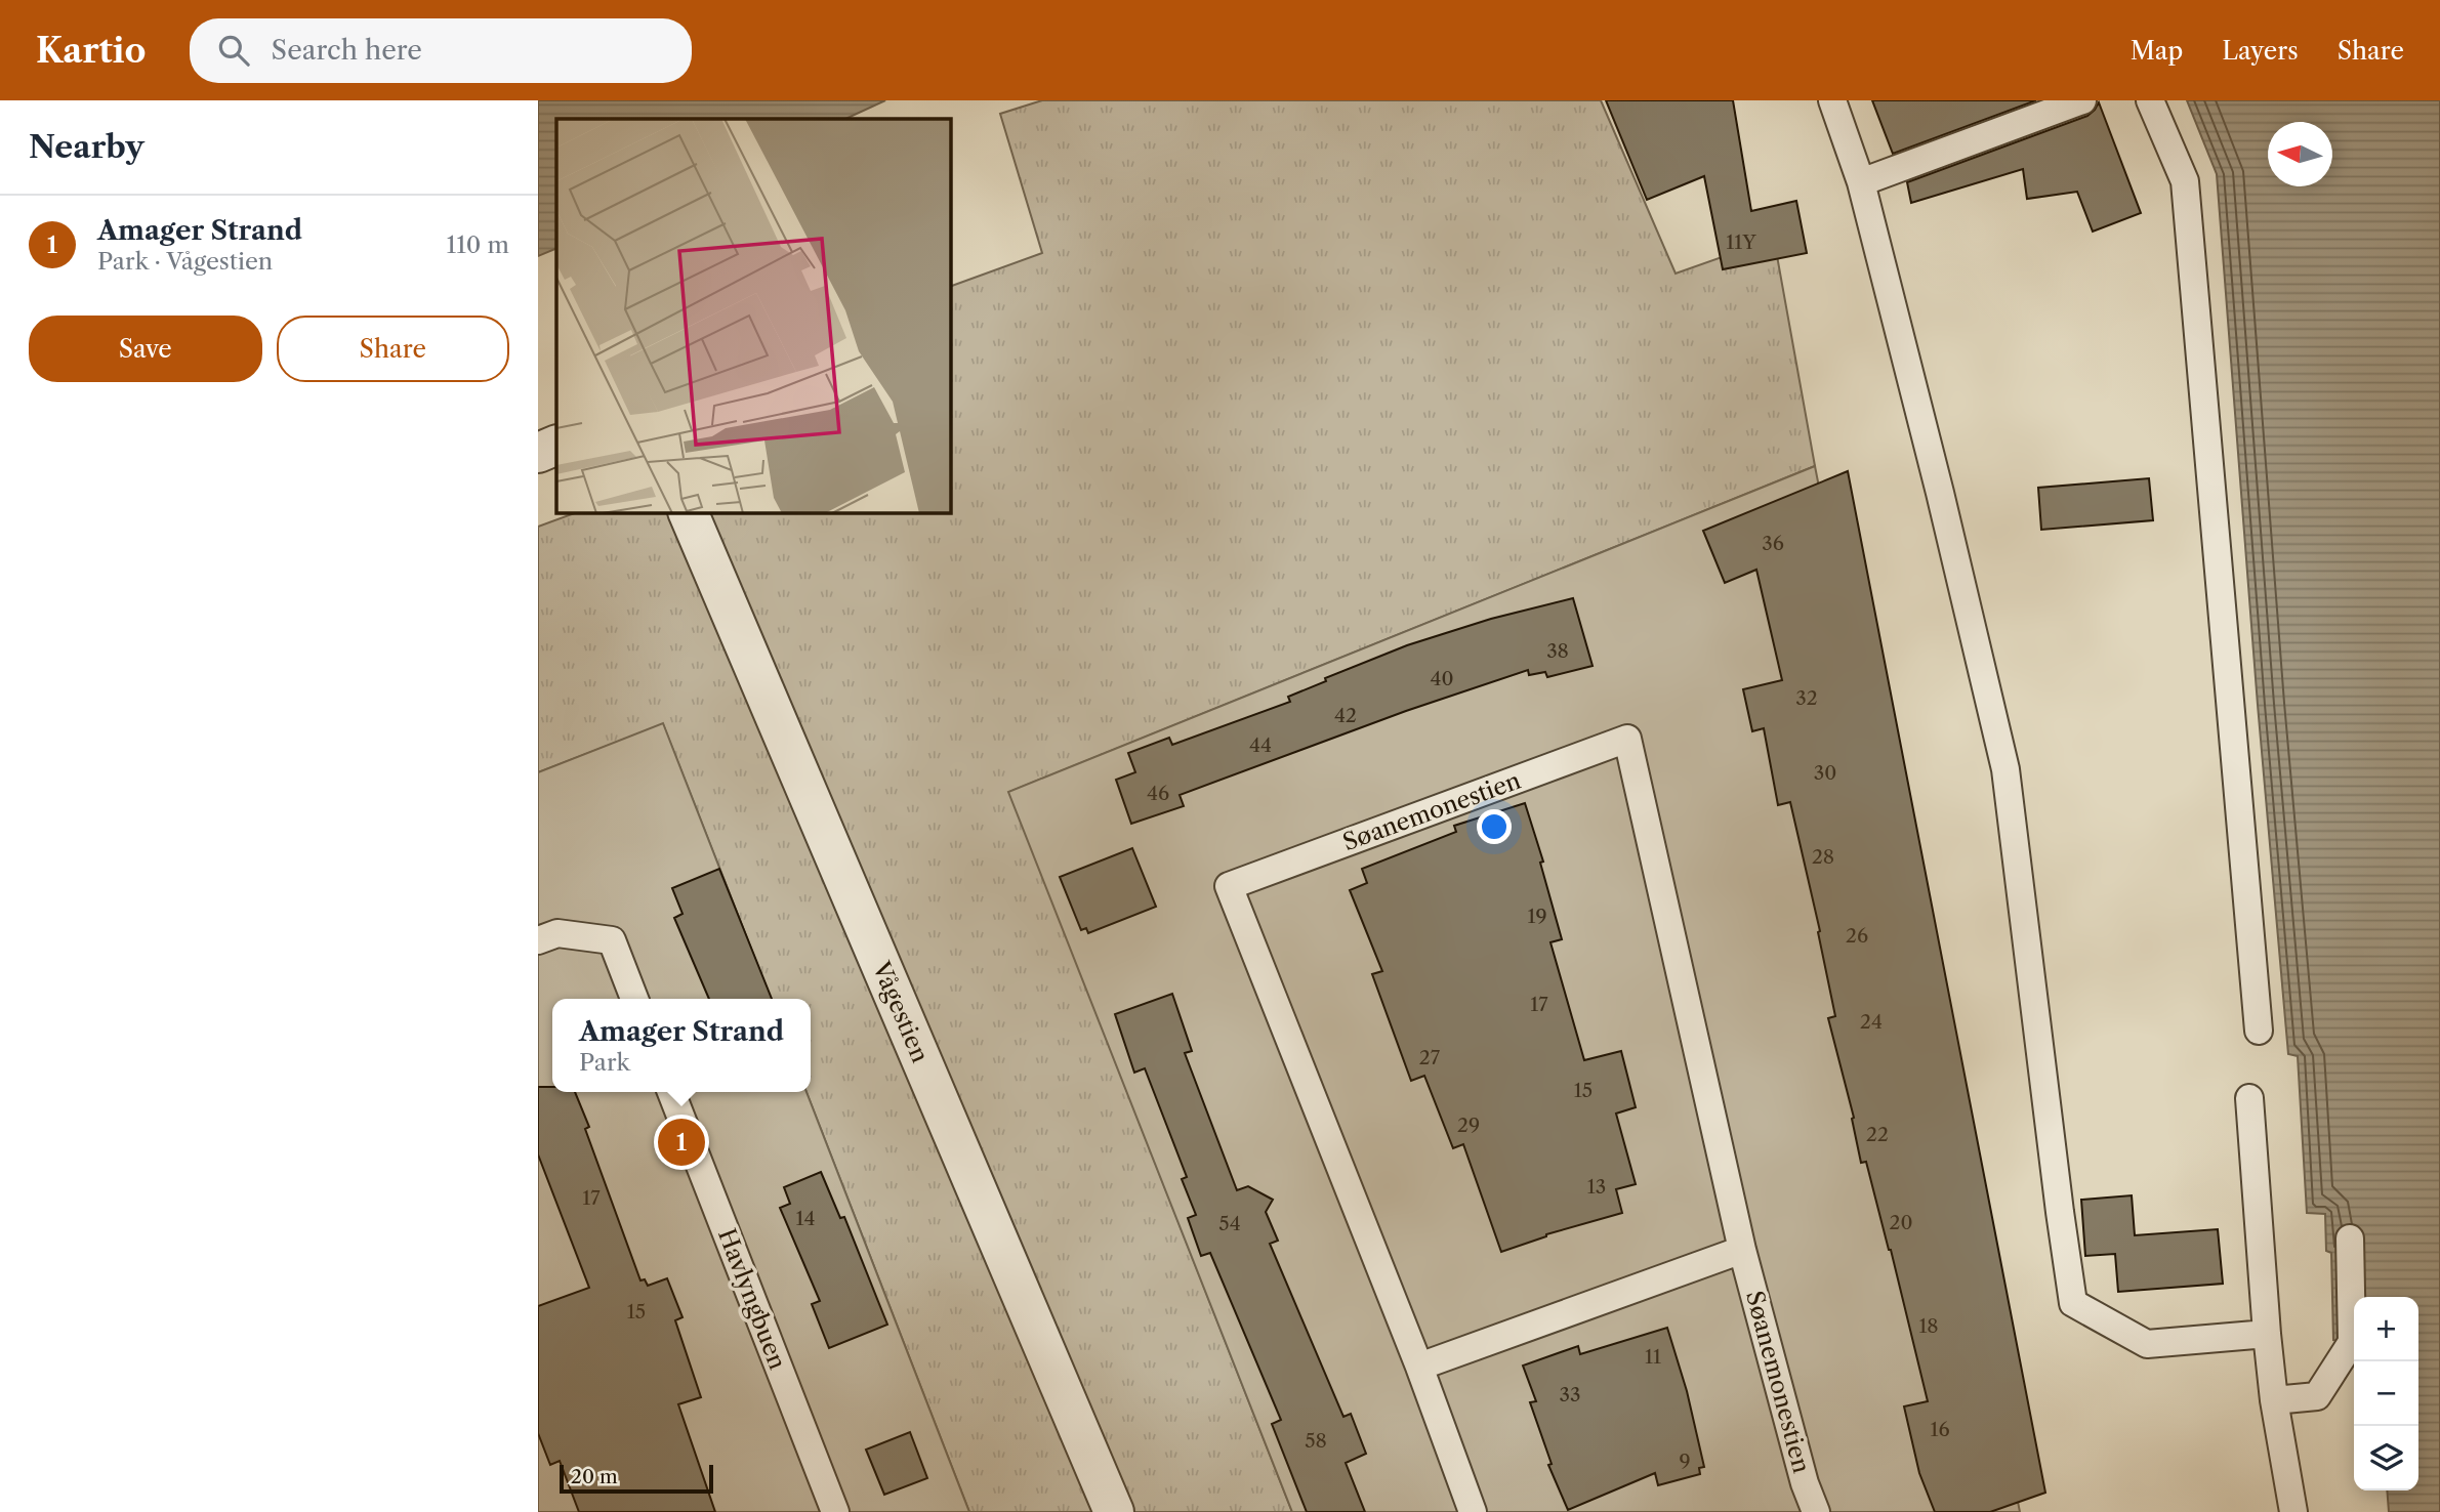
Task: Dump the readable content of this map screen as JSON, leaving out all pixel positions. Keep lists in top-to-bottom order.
{
  "streets": {
    "street": ["Vågestien"],
    "lane": ["Søanemonestien", "Havlyngbuen"]
  },
  "house_numbers": [
    "11Y",
    "36",
    "38",
    "40",
    "32",
    "42",
    "44",
    "30",
    "46",
    "28",
    "19",
    "26",
    "17",
    "24",
    "27",
    "15",
    "29",
    "22",
    "13",
    "17",
    "14",
    "20",
    "54",
    "15",
    "18",
    "11",
    "33",
    "16",
    "58",
    "9"
  ],
  "scale_bar": "20 m",
  "north": "left",
  "page": {
    "header": "Kartio",
    "search": "Search here",
    "nav": ["Map", "Layers", "Share"],
    "heading": "Nearby",
    "list": [
      {
        "mark": "1",
        "name": "Amager Strand",
        "note": "Park · Vågestien",
        "value": "110 m"
      }
    ],
    "buttons": ["Save", "Share"],
    "popup": ["Amager Strand", "Park"],
    "pins": "1",
    "map_buttons": ["+", "−"],
    "scale": "20 m"
  }
}
